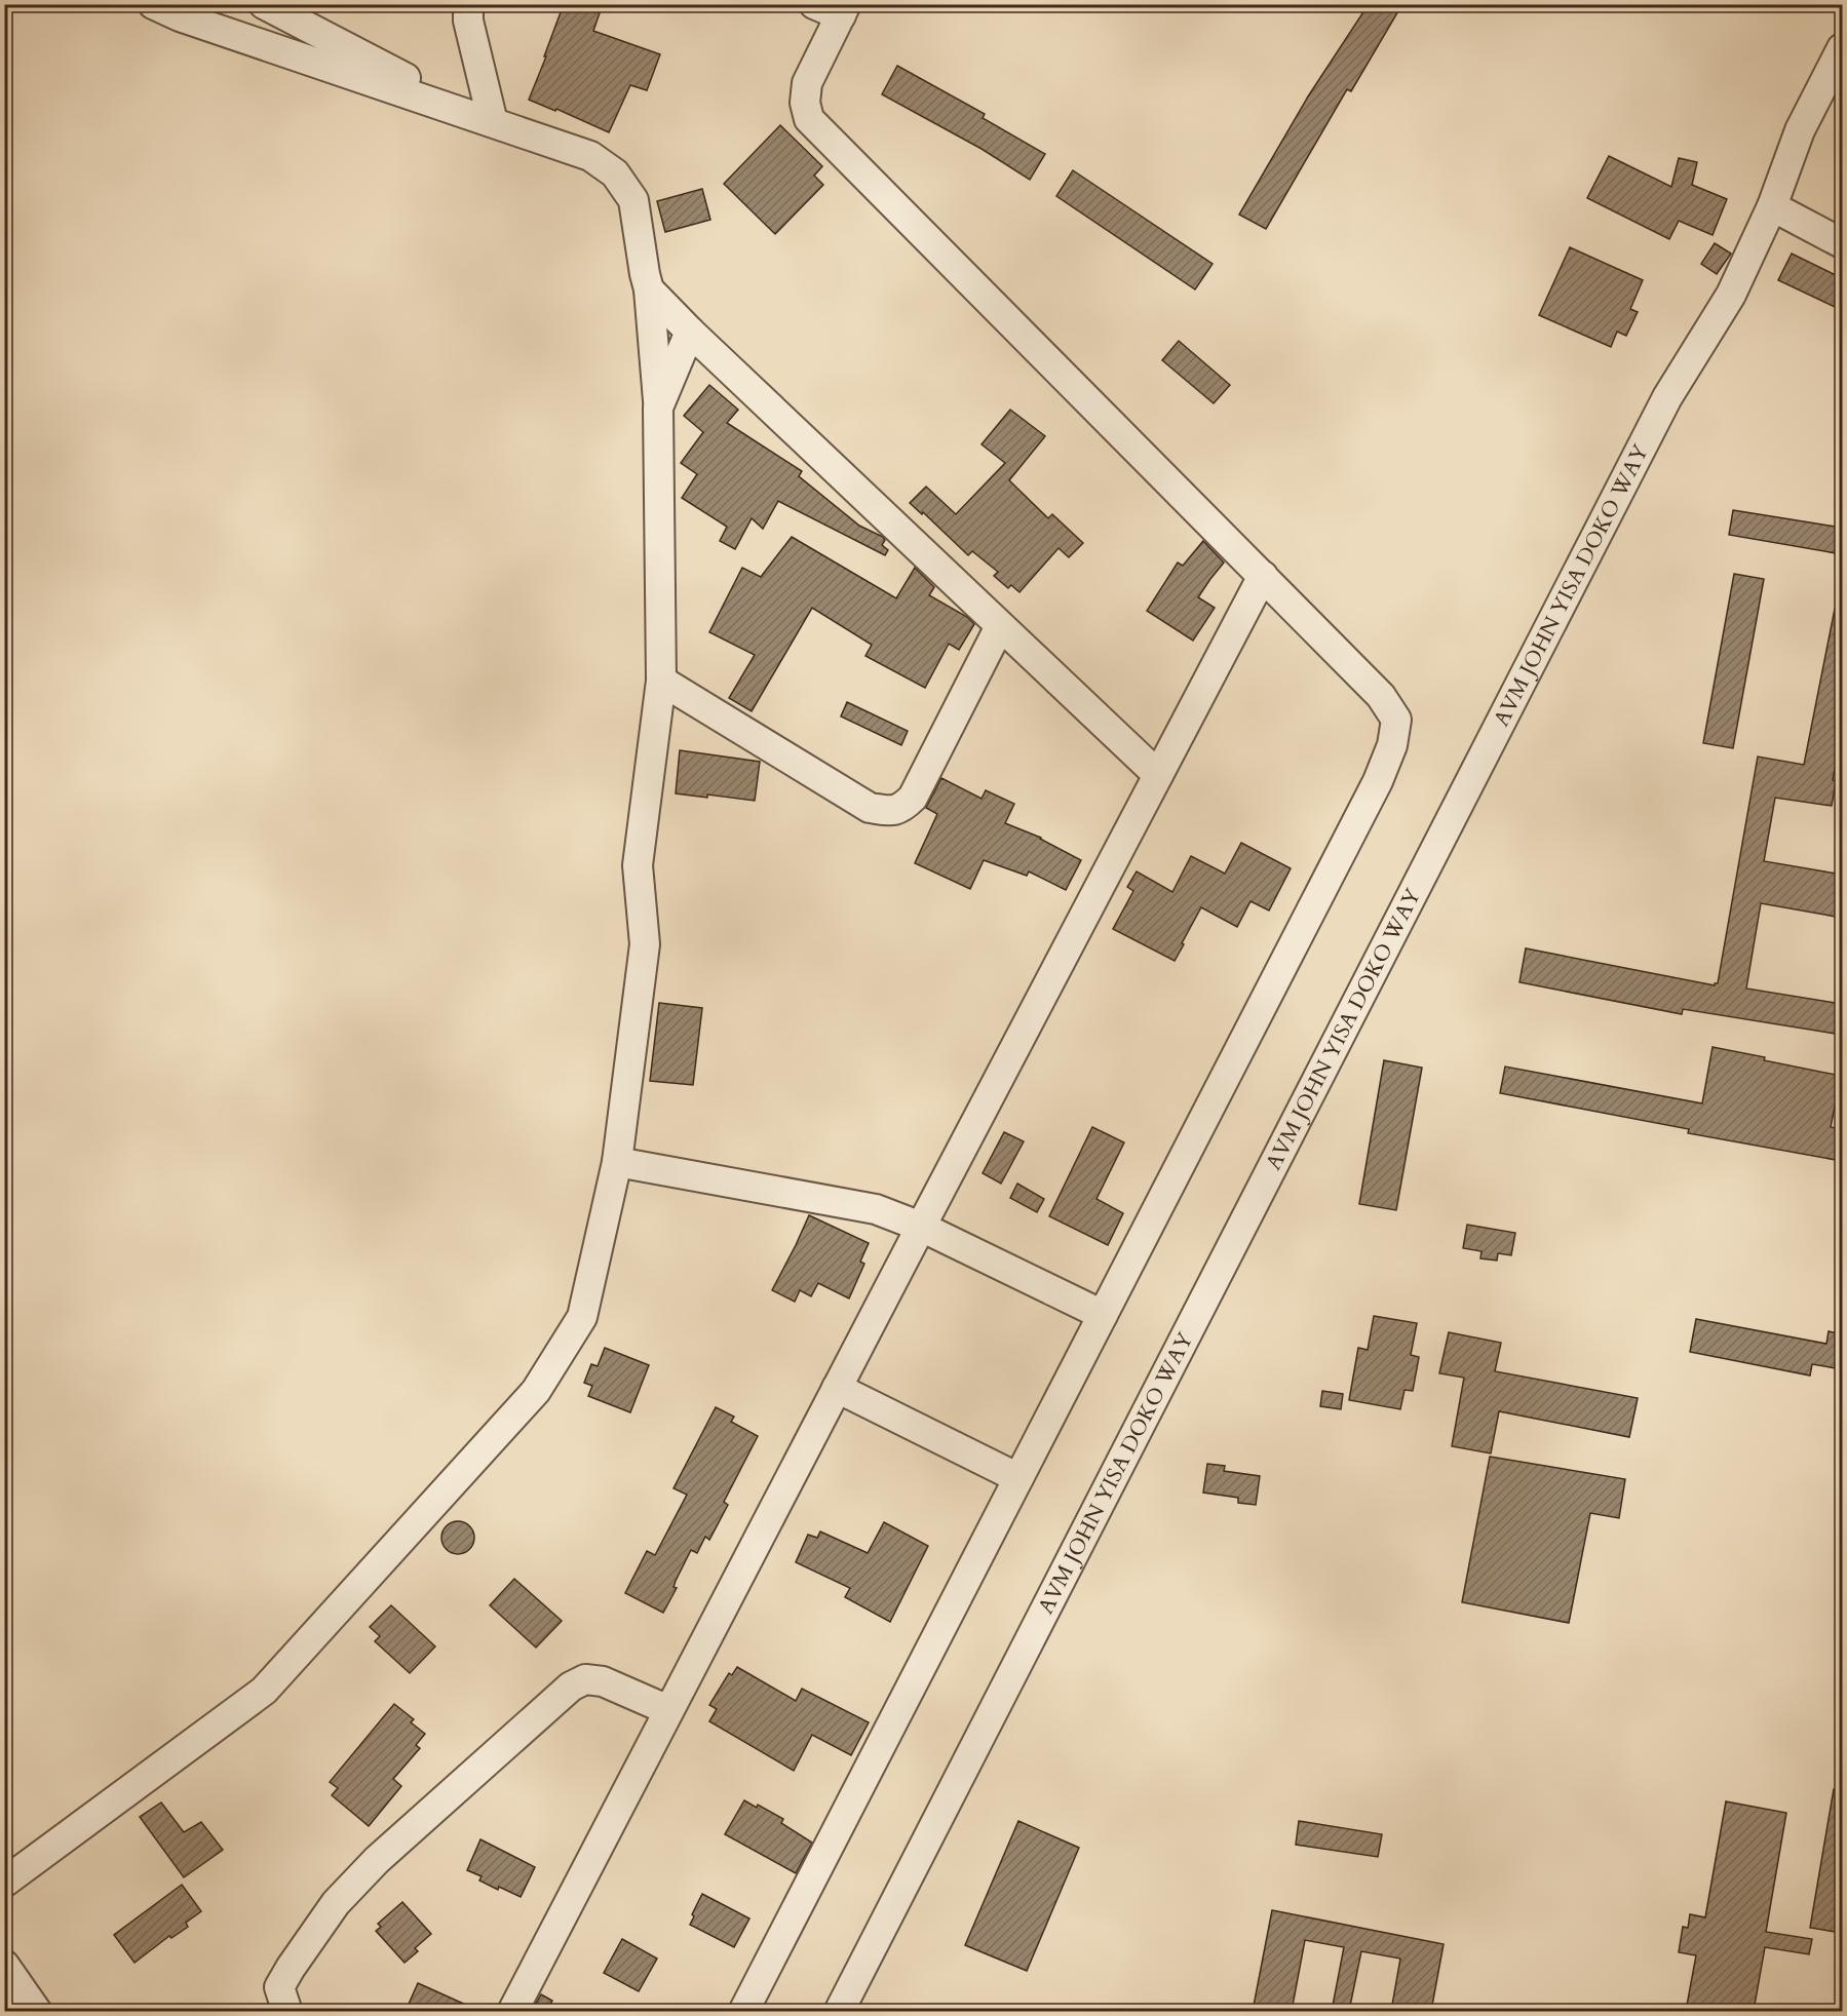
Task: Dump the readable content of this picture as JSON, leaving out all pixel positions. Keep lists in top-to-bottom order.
{
  "streets": {
    "street": ["AVM JOHN YISA DOKO WAY"]
  }
}
